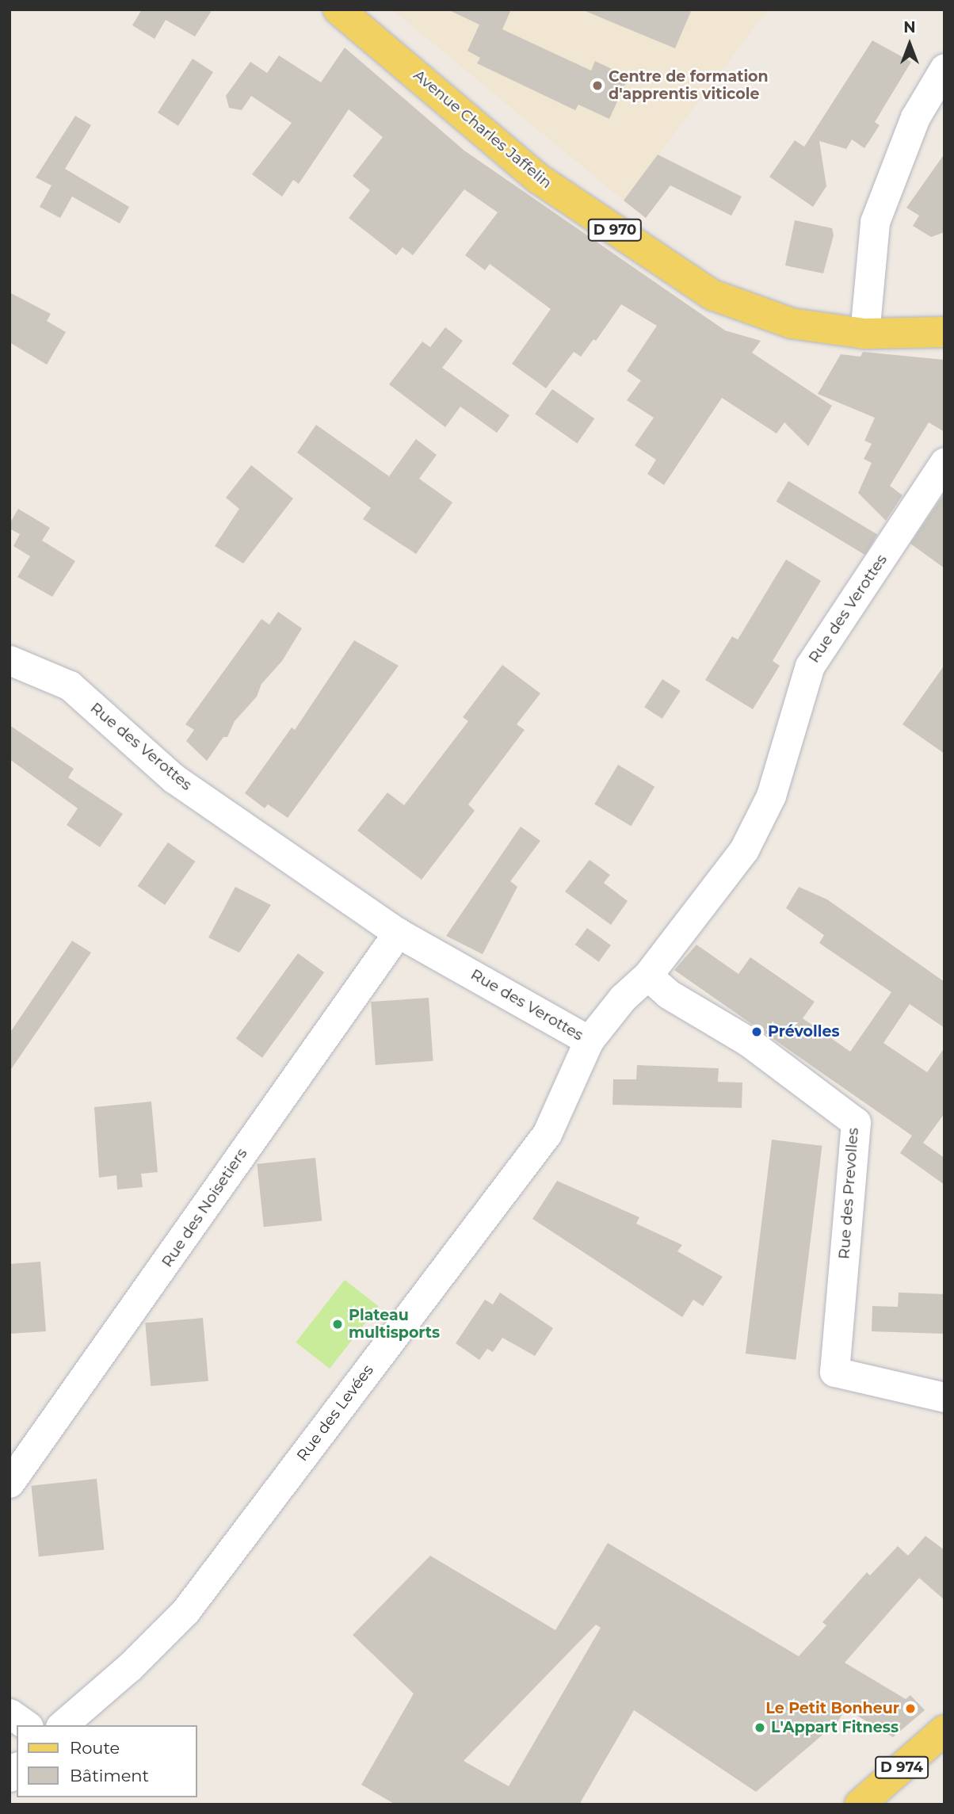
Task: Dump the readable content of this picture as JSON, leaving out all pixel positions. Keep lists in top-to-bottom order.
{
  "streets": {
    "main road": ["Avenue Charles Jaffelin", "D 970", "D 974"],
    "street": [
      "Rue des Verottes",
      "Rue des Prevolles",
      "Rue des Noisetiers",
      "Rue des Levées"
    ]
  },
  "crossings": [
    ["Rue des Verottes", "Rue des Prevolles"],
    ["Rue des Verottes", "Rue des Noisetiers"],
    ["Rue des Verottes", "Rue des Levées"]
  ],
  "places": [
    "Centre de formation d'apprentis viticole",
    "Prévolles",
    "Plateau multisports",
    "Le Petit Bonheur",
    "L'Appart Fitness"
  ],
  "legend": ["Route", "Bâtiment"],
  "north": "top"
}
